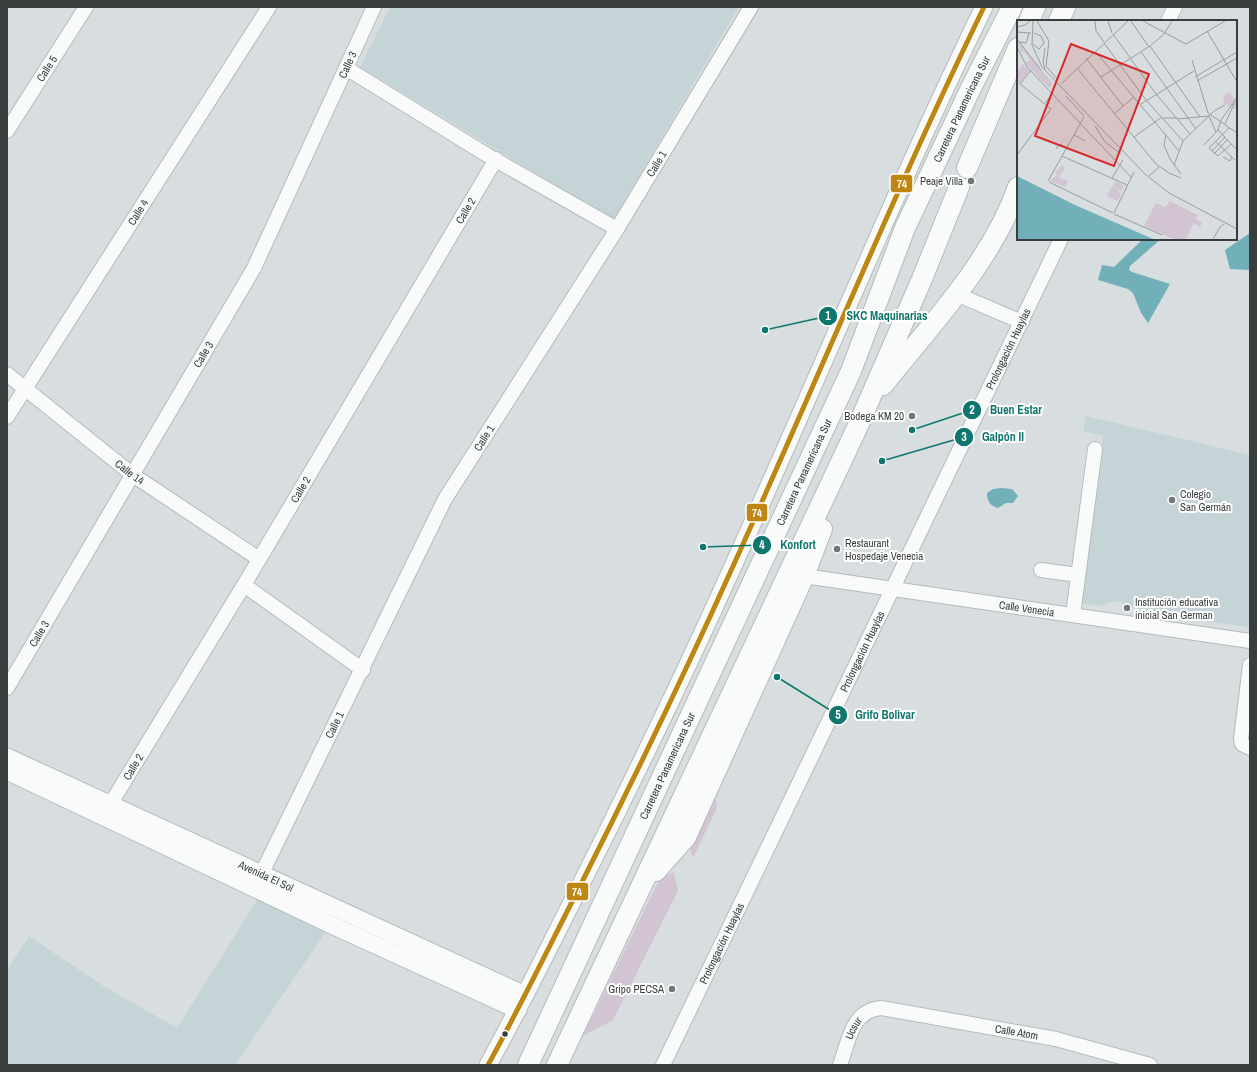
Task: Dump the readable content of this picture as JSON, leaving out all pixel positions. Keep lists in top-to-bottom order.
{
  "streets": {
    "highway": ["Carretera Panamericana Sur"],
    "main road": ["Avenida El Sol"],
    "street": [
      "Calle 3",
      "Calle 5",
      "Calle 1",
      "Calle 2",
      "Calle 4",
      "Prolongación Huaylas",
      "Calle 14",
      "Calle Venecia",
      "Ucsur",
      "Calle Atom"
    ]
  },
  "crossings": [
    ["Calle 3", "Calle 14"],
    ["Calle 1", "Avenida El Sol"],
    ["Calle 2", "Calle 14"],
    ["Calle 2", "Avenida El Sol"],
    ["Calle 4", "Calle 14"],
    ["Prolongación Huaylas", "Calle Venecia"],
    ["Ucsur", "Calle Atom"]
  ],
  "places": [
    "Peaje Villa",
    "SKC Maquinarias",
    "Bodega KM 20",
    "Buen Estar",
    "Galpón II",
    "Colegio San Germán",
    "Konfort",
    "Restaurant Hospedaje Venecia",
    "Institución educativa inicial San German",
    "Grifo Bolivar",
    "Gripo PECSA"
  ],
  "lines": ["transit line 74"]
}
